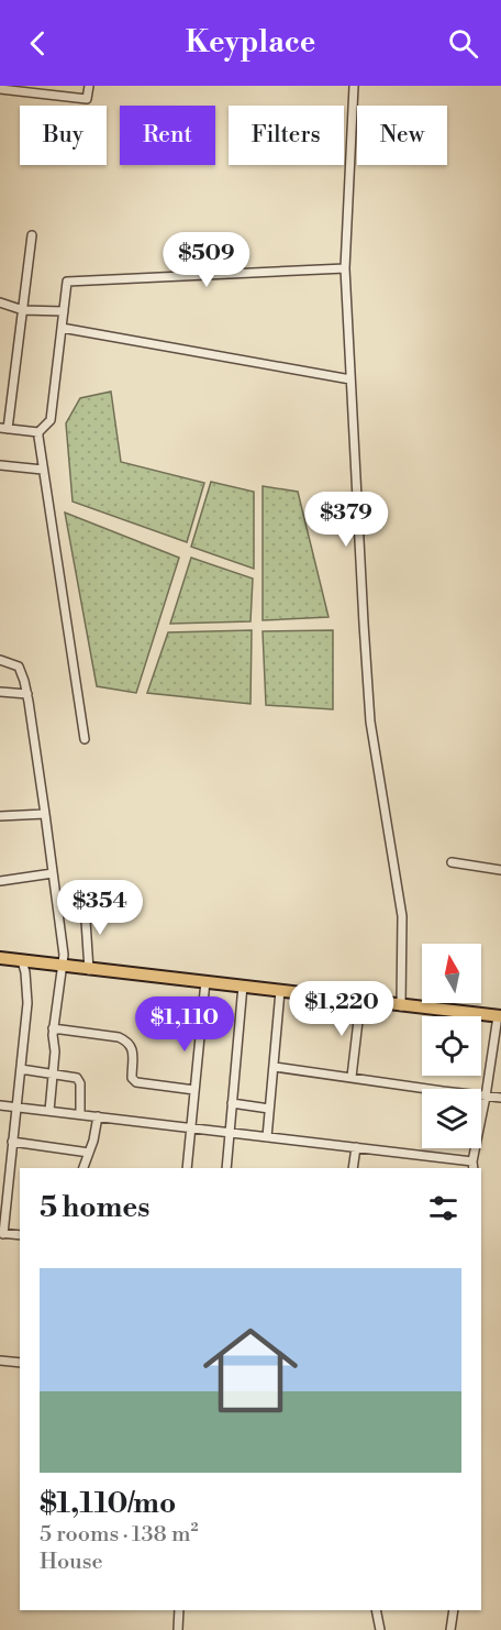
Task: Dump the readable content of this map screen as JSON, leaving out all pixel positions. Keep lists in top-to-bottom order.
{
  "north": "top",
  "page": {
    "header": "Keyplace",
    "chip": [
      "Buy",
      "Rent",
      "Filters",
      "New"
    ],
    "price": [
      "$509",
      "$379",
      "$354",
      "$1,220",
      "$1,110"
    ],
    "heading": "5 homes",
    "list": [
      {
        "name": "$1,110/mo",
        "note": "5 rooms · 138 m² · House"
      }
    ]
  }
}
